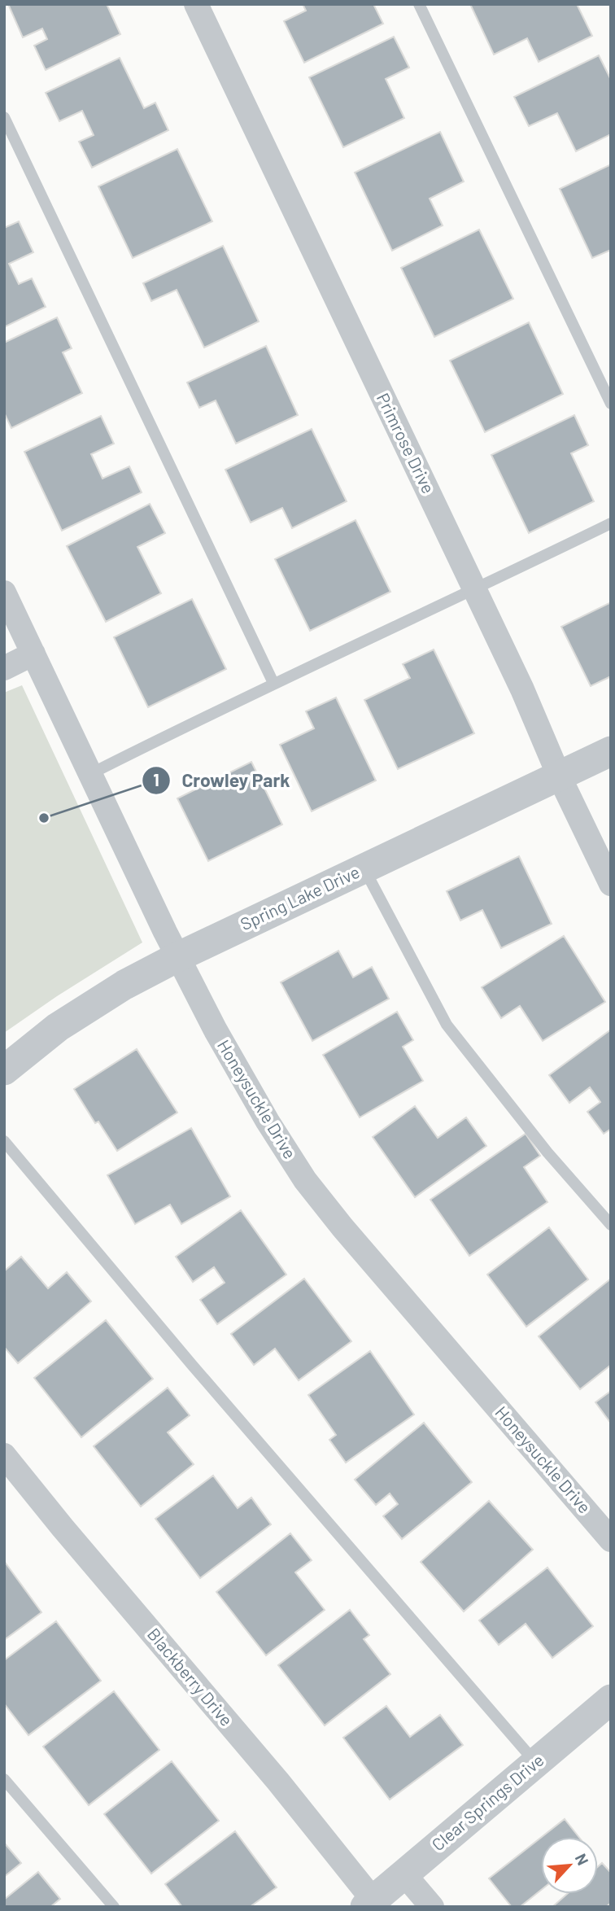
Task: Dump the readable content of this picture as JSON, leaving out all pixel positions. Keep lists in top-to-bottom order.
{
  "streets": {
    "street": [
      "Primrose Drive",
      "Spring Lake Drive",
      "Honeysuckle Drive",
      "Blackberry Drive",
      "Clear Springs Drive"
    ]
  },
  "crossings": [
    ["Primrose Drive", "Spring Lake Drive"],
    ["Spring Lake Drive", "Honeysuckle Drive"],
    ["Blackberry Drive", "Clear Springs Drive"]
  ],
  "places": ["Crowley Park"],
  "north": "top right"
}
